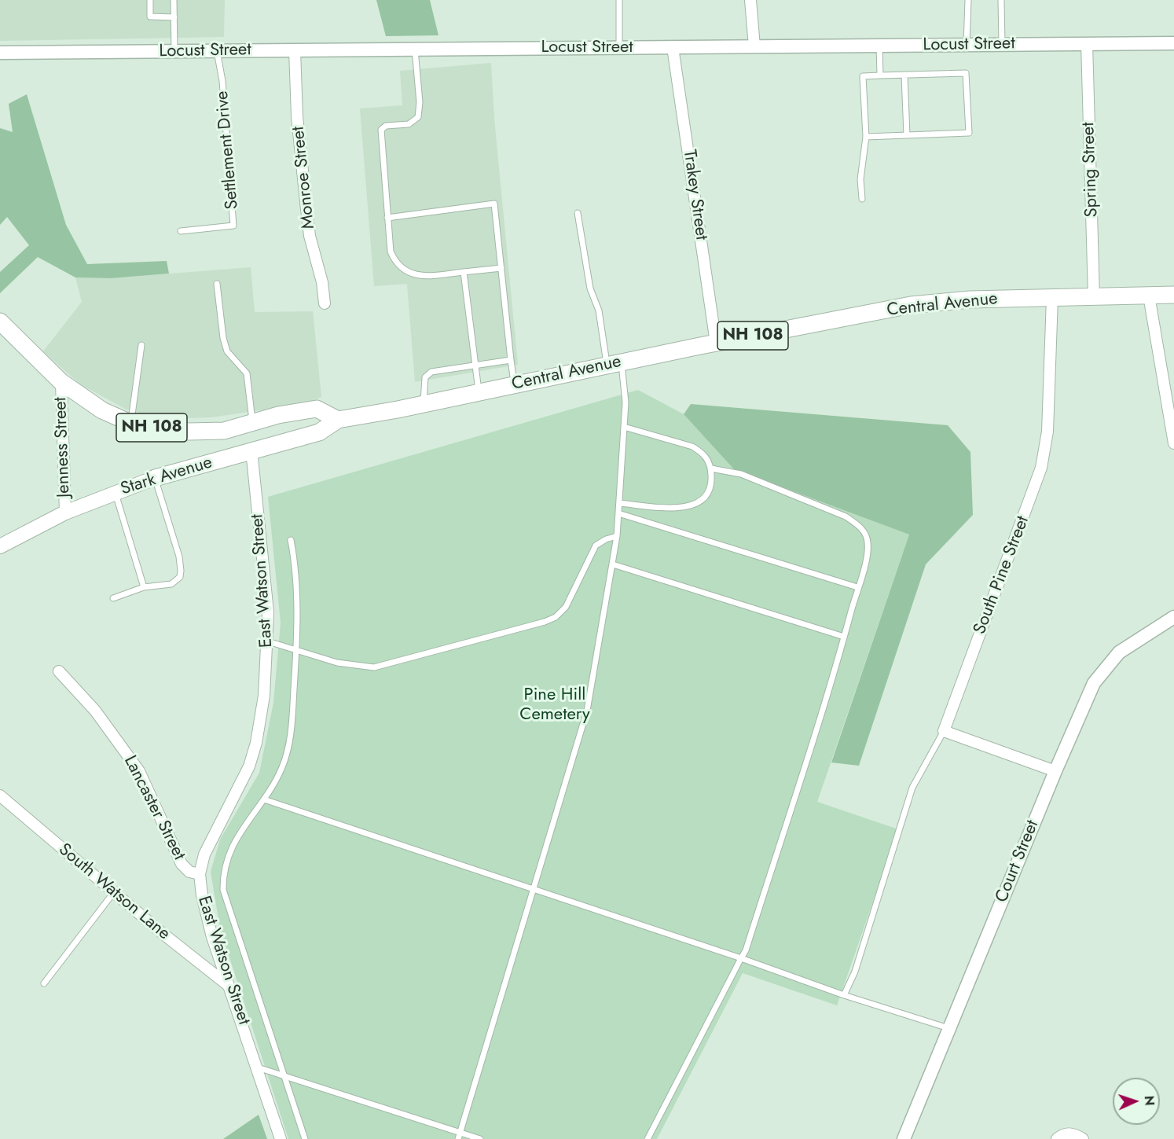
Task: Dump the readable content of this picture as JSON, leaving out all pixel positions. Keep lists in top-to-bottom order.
{
  "streets": {
    "main road": ["Central Avenue", "NH 108", "Stark Avenue"],
    "street": [
      "Locust Street",
      "Spring Street",
      "Monroe Street",
      "Trakey Street",
      "Jenness Street",
      "South Pine Street",
      "East Watson Street",
      "Lancaster Street",
      "Court Street",
      "South Watson Lane"
    ],
    "lane": ["Settlement Drive"]
  },
  "crossings": [
    ["Locust Street", "Settlement Drive"],
    ["Locust Street", "Spring Street"],
    ["Locust Street", "Monroe Street"],
    ["Locust Street", "Trakey Street"],
    ["Spring Street", "Central Avenue"],
    ["Trakey Street", "Central Avenue"],
    ["Central Avenue", "NH 108"],
    ["Central Avenue", "Stark Avenue"],
    ["Central Avenue", "South Pine Street"],
    ["NH 108", "Jenness Street"],
    ["NH 108", "Stark Avenue"],
    ["Jenness Street", "Stark Avenue"],
    ["Stark Avenue", "East Watson Street"],
    ["East Watson Street", "Lancaster Street"],
    ["East Watson Street", "South Watson Lane"]
  ],
  "parks": ["Pine Hill Cemetery"],
  "north": "right"
}
